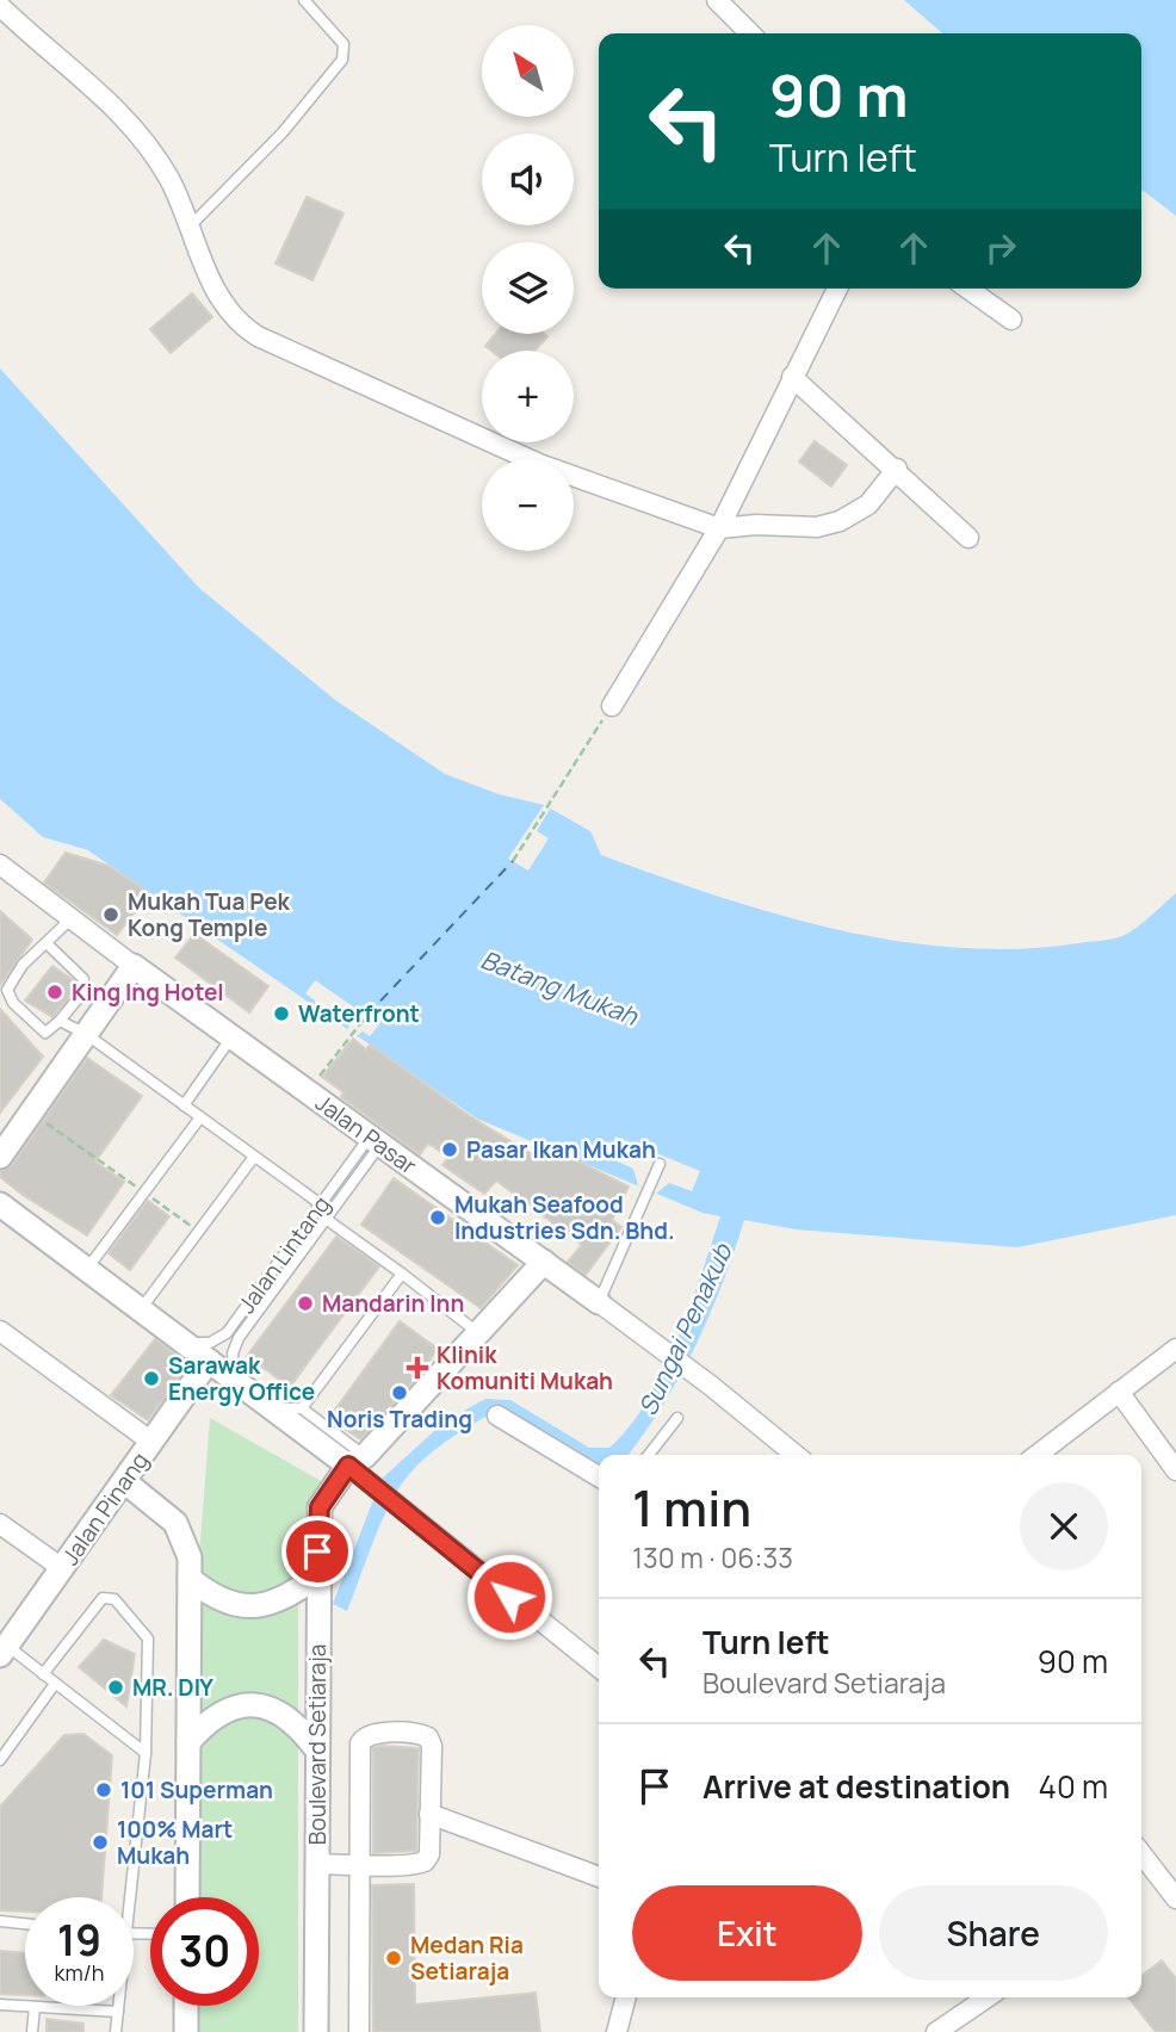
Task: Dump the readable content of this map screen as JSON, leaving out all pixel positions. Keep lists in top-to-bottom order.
{
  "streets": {
    "street": ["Jalan Pasar", "Jalan Pinang", "Boulevard Setiaraja"],
    "lane": ["Jalan Lintang"]
  },
  "crossings": [
    ["Jalan Pasar", "Jalan Lintang"],
    ["Jalan Pasar", "Boulevard Setiaraja"]
  ],
  "water": ["Batang Mukah", "Sungai Penakub"],
  "places": {
    "other": [
      "Mukah Tua Pek Kong Temple",
      "King Ing Hotel",
      "Waterfront",
      "Pasar Ikan Mukah",
      "Mukah Seafood Industries Sdn. Bhd.",
      "Mandarin Inn",
      "Sarawak Energy Office",
      "Noris Trading",
      "MR. DIY",
      "101 Superman",
      "100% Mart Mukah",
      "Medan Ria Setiaraja"
    ],
    "health": ["Klinik Komuniti Mukah"]
  },
  "north": "top left",
  "page": {
    "map_buttons": ["+", "−"],
    "turn": ["90 m", "Turn left"],
    "heading": ["1 min", "130 m · 06:33"],
    "list": [
      {
        "name": "Turn left",
        "note": "Boulevard Setiaraja",
        "value": "90 m"
      },
      {
        "name": "Arrive at destination",
        "value": "40 m"
      }
    ],
    "buttons": ["Exit", "Share"],
    "speed": "19 km/h",
    "limit": "30"
  }
}
